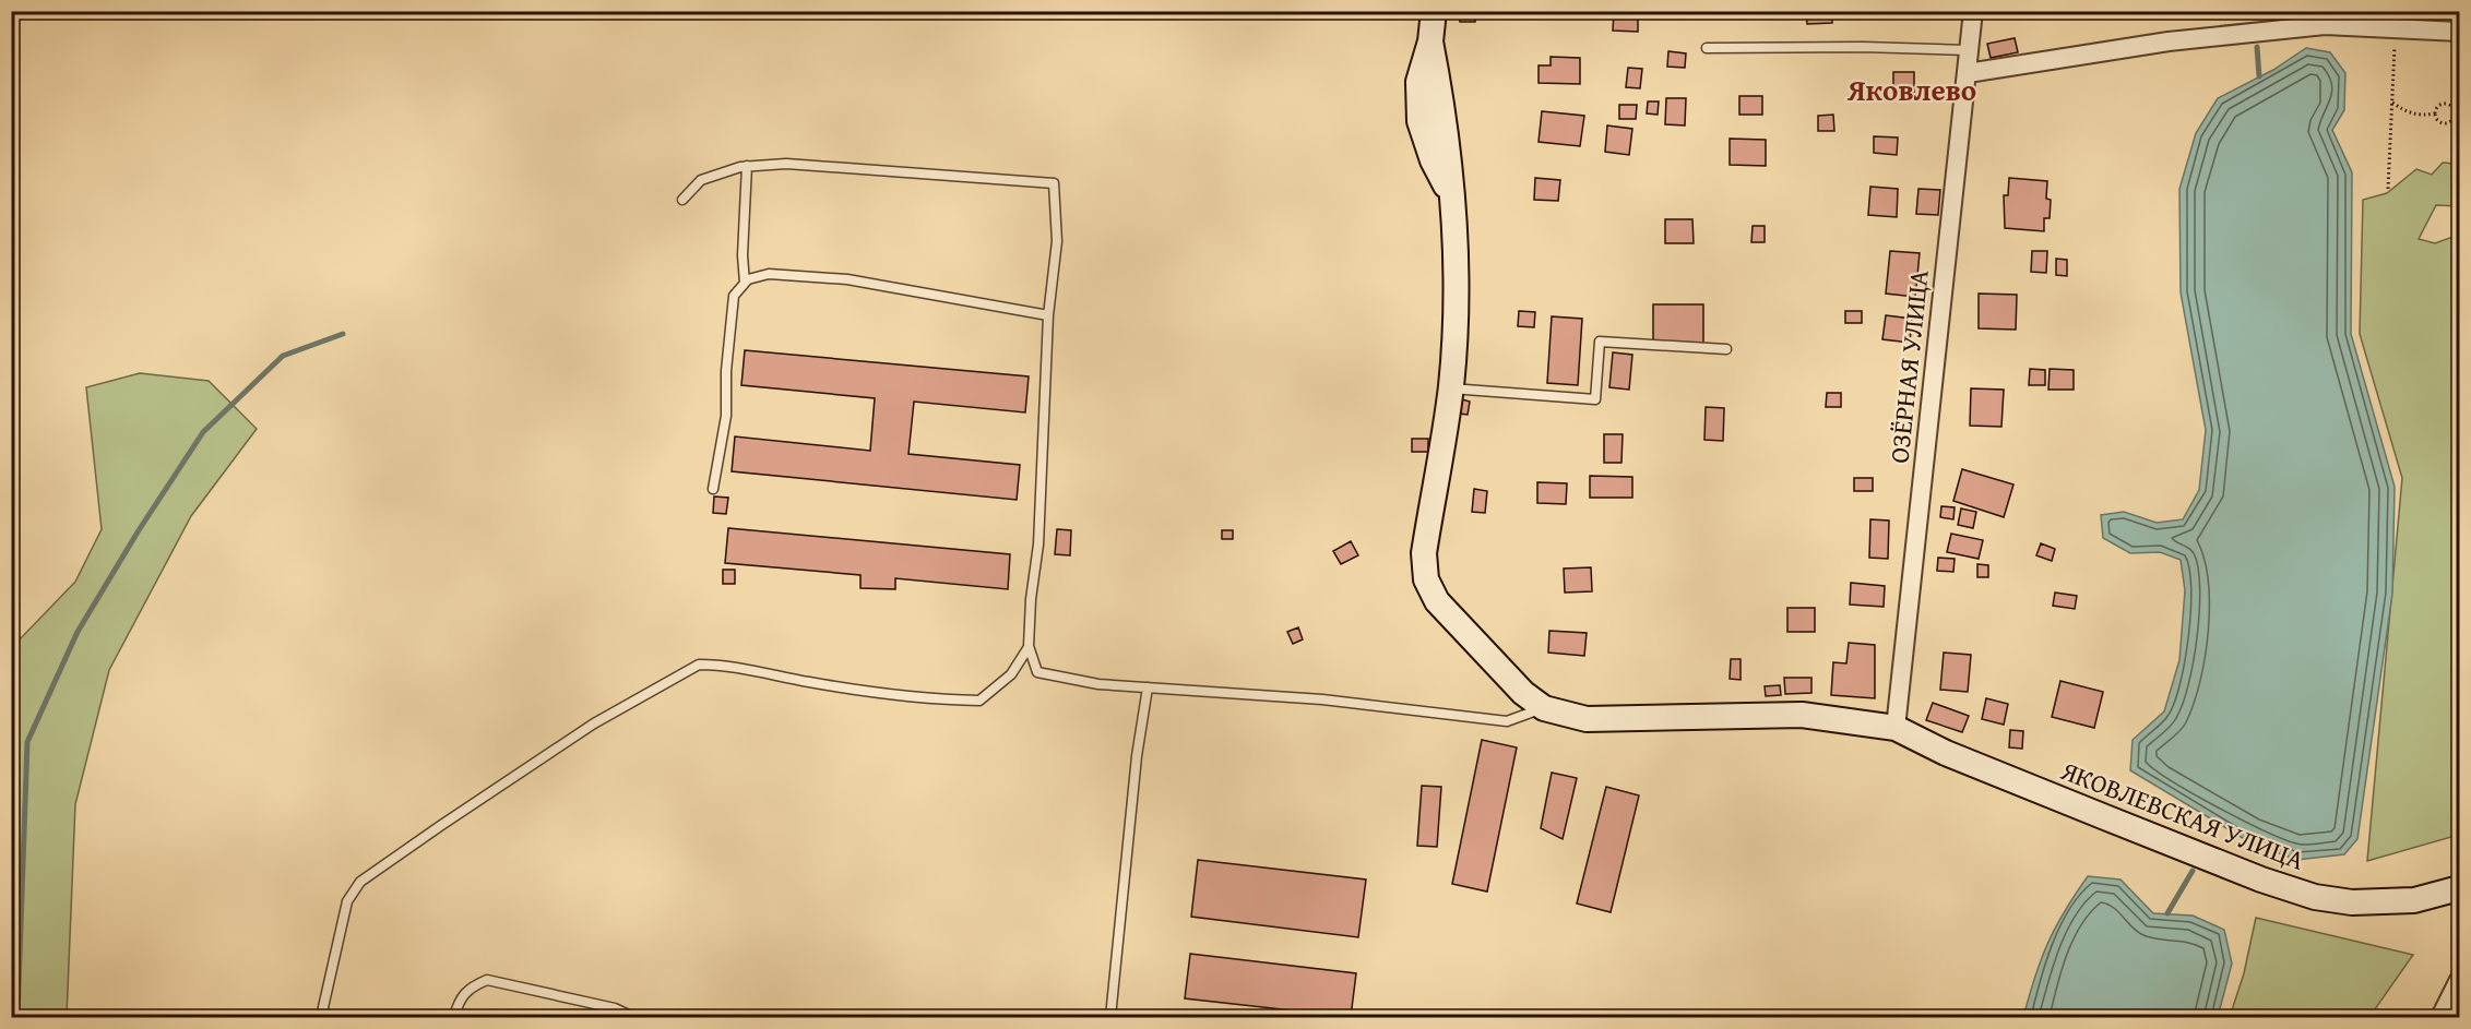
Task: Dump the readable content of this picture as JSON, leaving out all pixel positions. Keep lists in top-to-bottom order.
{
  "streets": {
    "street": ["ОЗЁРНАЯ УЛИЦА", "ЯКОВЛЕВСКАЯ УЛИЦА"]
  },
  "crossings": [
    ["ОЗЁРНАЯ УЛИЦА", "ЯКОВЛЕВСКАЯ УЛИЦА"]
  ],
  "districts": ["Яковлево"]
}
